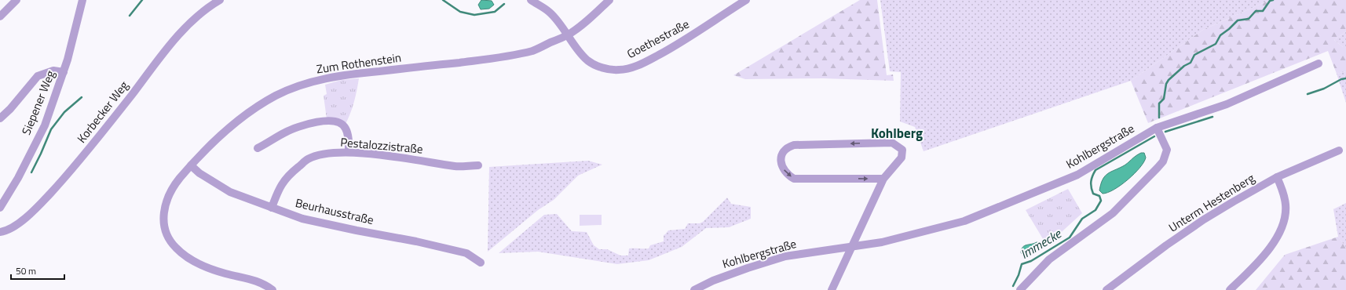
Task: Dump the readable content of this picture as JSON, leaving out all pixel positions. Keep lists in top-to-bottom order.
{
  "streets": {
    "street": [
      "Goethestraße",
      "Zum Rothenstein",
      "Siepener Weg",
      "Korbecker Weg",
      "Pestalozzistraße",
      "Kohlbergstraße",
      "Unterm Hestenberg",
      "Beurhausstraße"
    ]
  },
  "crossings": [
    ["Goethestraße", "Zum Rothenstein"],
    ["Zum Rothenstein", "Beurhausstraße"],
    ["Pestalozzistraße", "Beurhausstraße"]
  ],
  "districts": ["Kohlberg"],
  "water": ["Immecke"],
  "scale_bar": "50 m"
}
